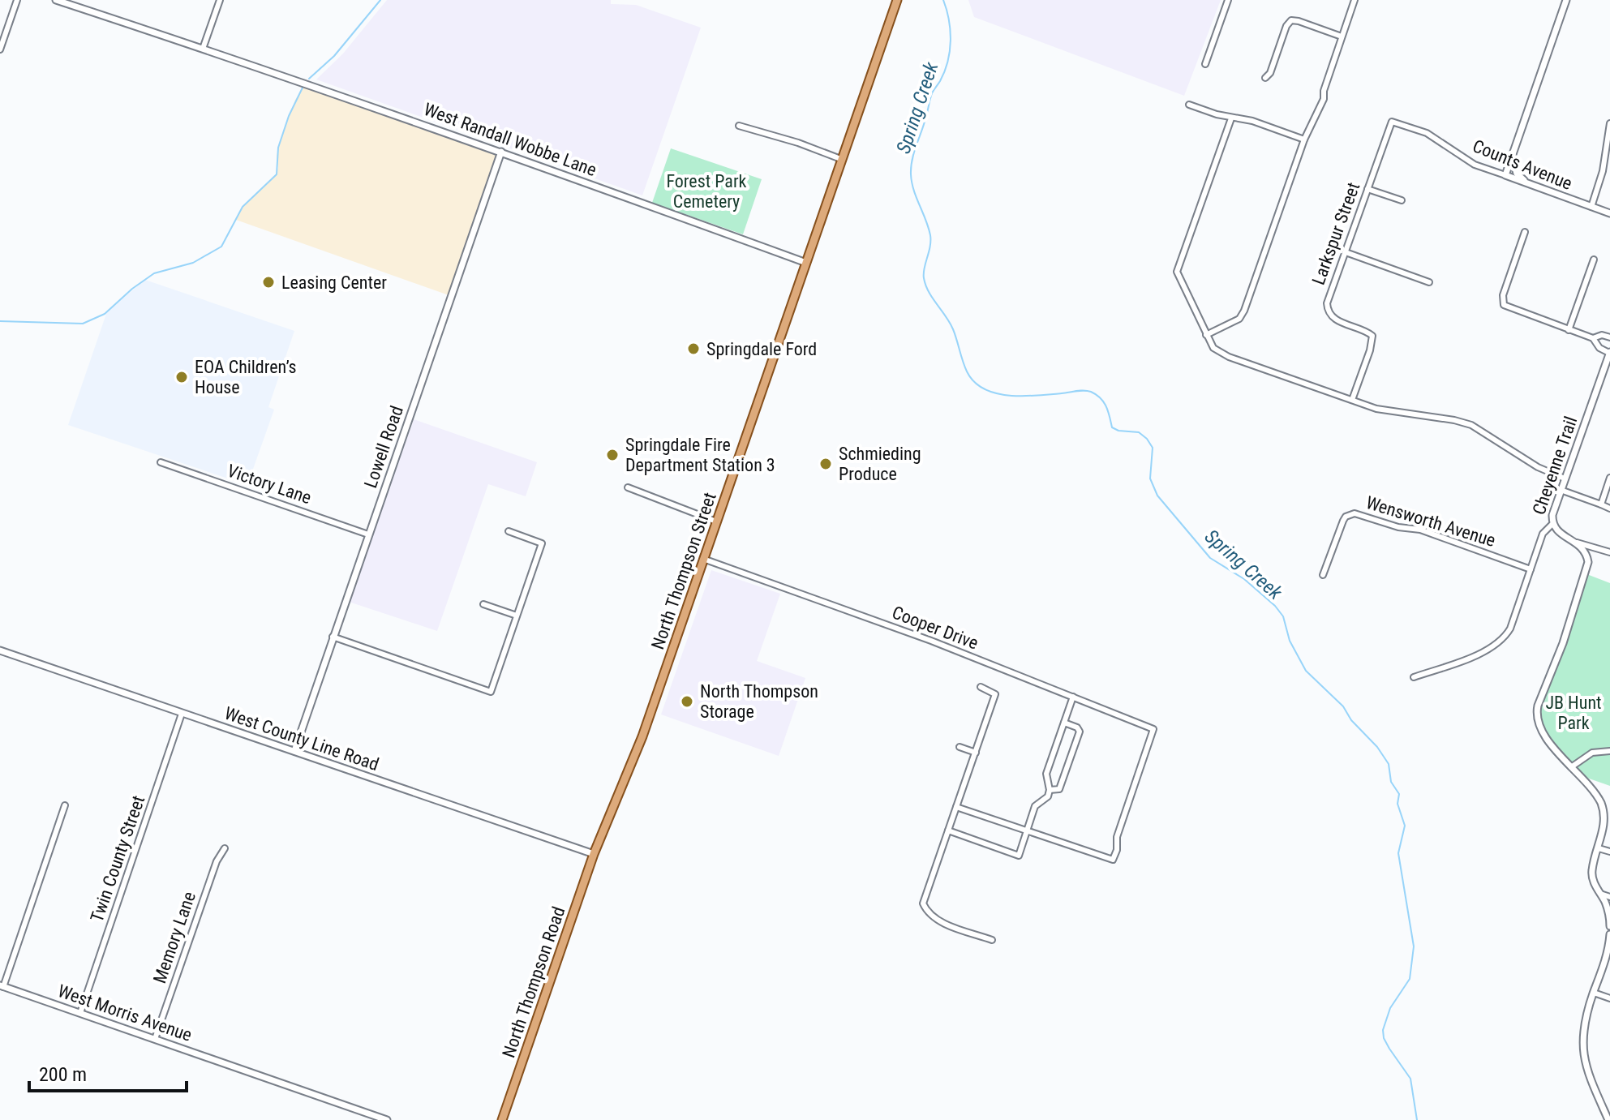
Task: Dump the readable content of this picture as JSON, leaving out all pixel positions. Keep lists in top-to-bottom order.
{
  "streets": {
    "main road": ["North Thompson Street", "North Thompson Road"],
    "street": [
      "West Randall Wobbe Lane",
      "Counts Avenue",
      "Larkspur Street",
      "Lowell Road",
      "Cheyenne Trail",
      "Victory Lane",
      "Wensworth Avenue",
      "Cooper Drive",
      "West County Line Road",
      "Twin County Street",
      "Memory Lane",
      "West Morris Avenue"
    ]
  },
  "crossings": [
    ["West Randall Wobbe Lane", "Lowell Road"],
    ["West Randall Wobbe Lane", "North Thompson Street"],
    ["Counts Avenue", "Larkspur Street"],
    ["Lowell Road", "Victory Lane"],
    ["Lowell Road", "West County Line Road"],
    ["Cheyenne Trail", "Wensworth Avenue"],
    ["North Thompson Street", "Cooper Drive"],
    ["North Thompson Street", "West County Line Road"],
    ["North Thompson Street", "North Thompson Road"],
    ["West County Line Road", "Twin County Street"],
    ["West County Line Road", "North Thompson Road"],
    ["Twin County Street", "West Morris Avenue"],
    ["Memory Lane", "West Morris Avenue"]
  ],
  "water": ["Spring Creek"],
  "parks": ["Forest Park Cemetery", "JB Hunt Park"],
  "places": [
    "Leasing Center",
    "Springdale Ford",
    "EOA Children’s House",
    "Springdale Fire Department Station 3",
    "Schmieding Produce",
    "North Thompson Storage"
  ],
  "scale_bar": "200 m"
}
